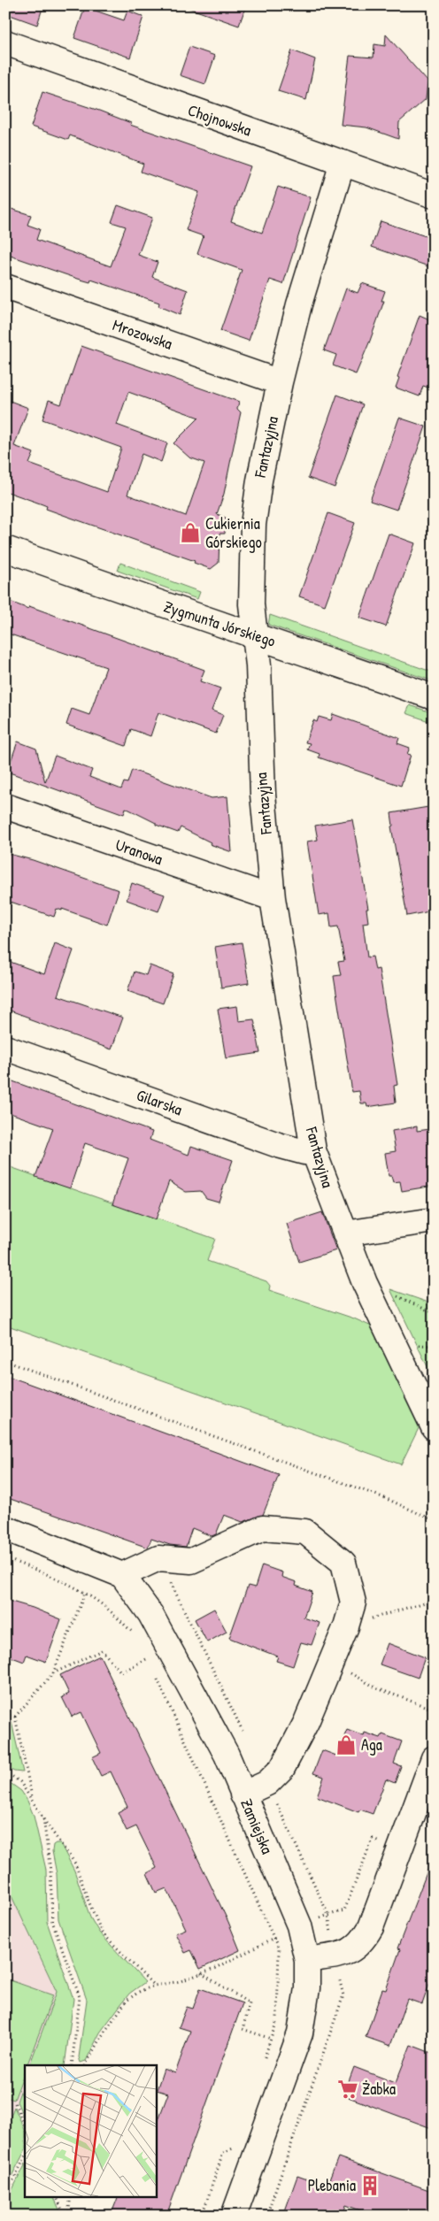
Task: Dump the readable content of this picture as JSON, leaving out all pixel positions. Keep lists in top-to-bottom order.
{
  "streets": {
    "street": [
      "Chojnowska",
      "Mrozowska",
      "Fantazyjna",
      "Zygmunta Jórskiego",
      "Uranowa",
      "Gilarska",
      "Zamiejska"
    ]
  },
  "crossings": [
    ["Chojnowska", "Fantazyjna"],
    ["Mrozowska", "Fantazyjna"],
    ["Fantazyjna", "Zygmunta Jórskiego"],
    ["Fantazyjna", "Uranowa"],
    ["Fantazyjna", "Gilarska"]
  ],
  "places": {
    "shop": ["Cukiernia Górskiego", "Aga"],
    "supermarket": ["Żabka"],
    "building": ["Plebania"]
  }
}
